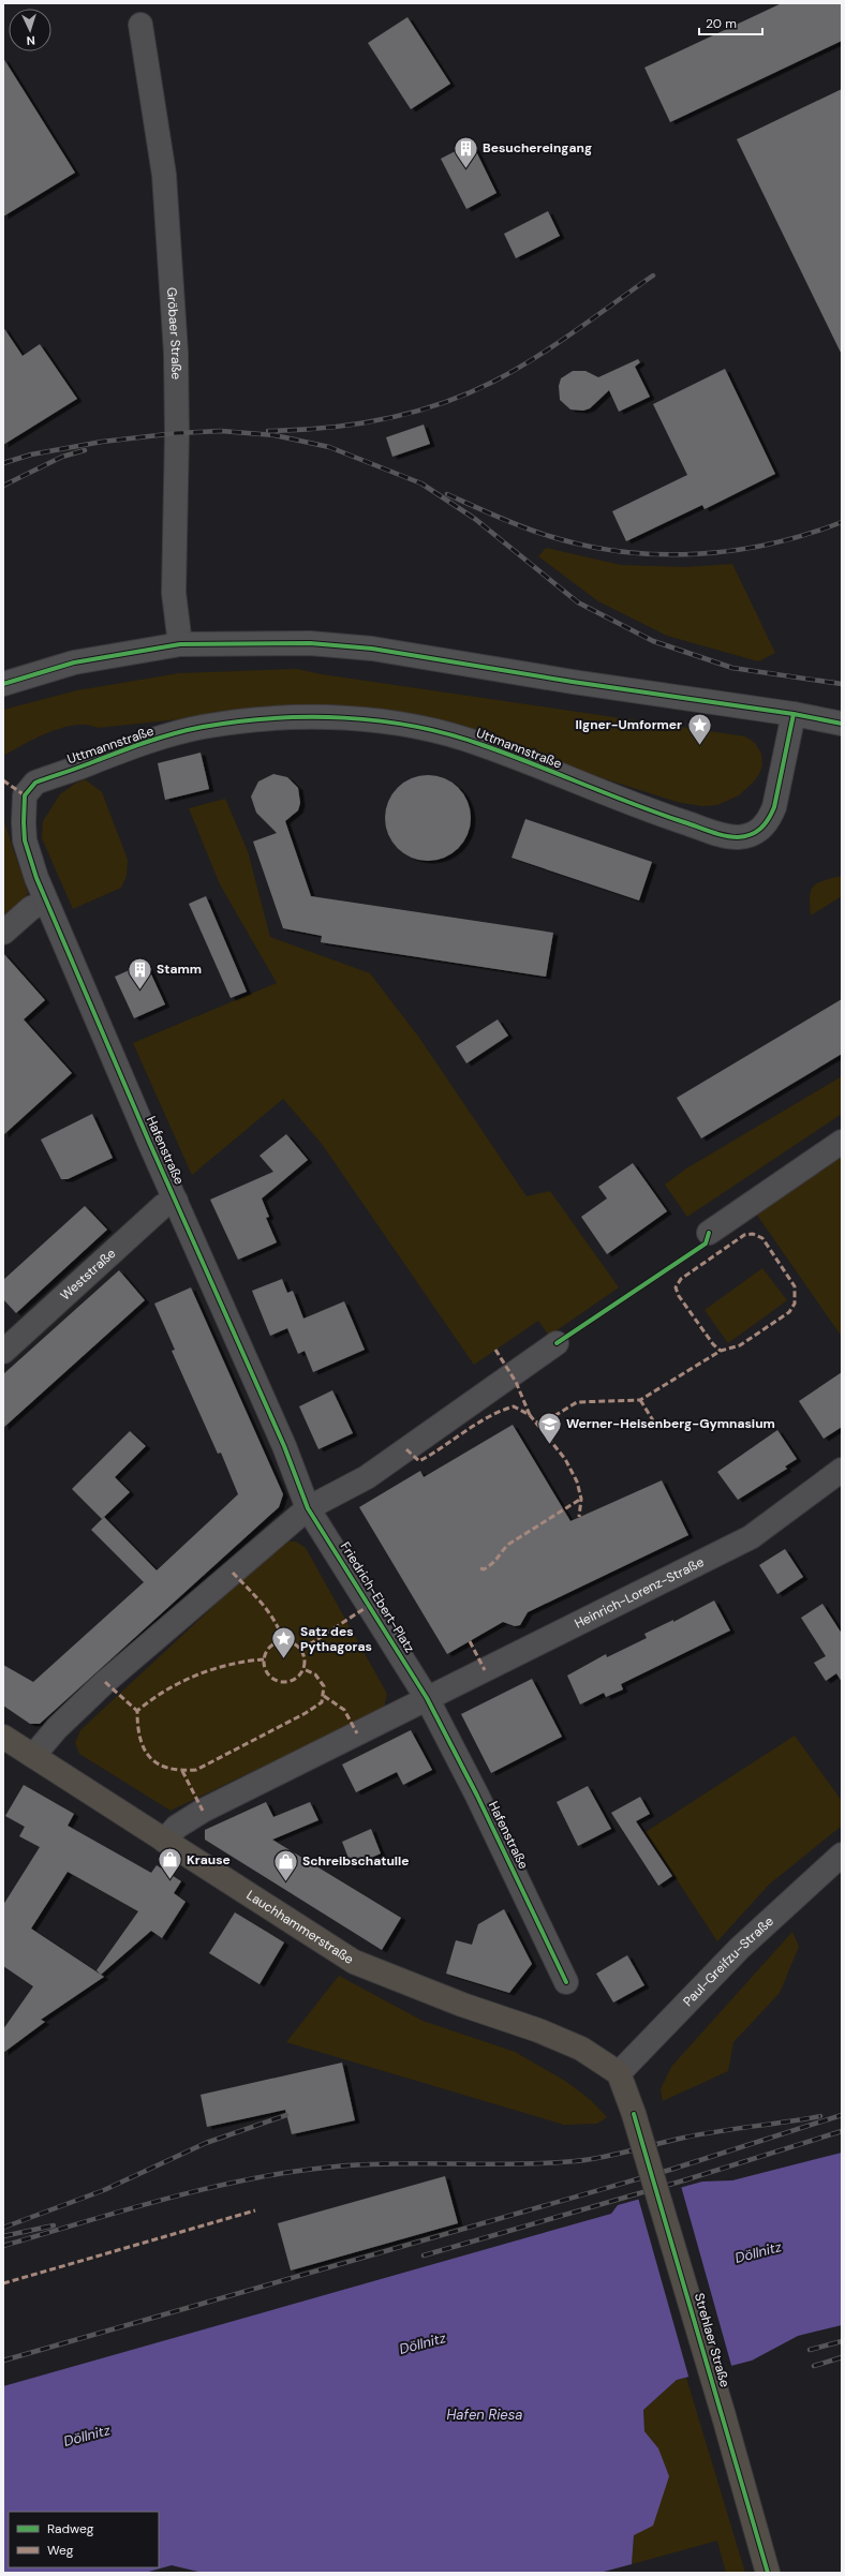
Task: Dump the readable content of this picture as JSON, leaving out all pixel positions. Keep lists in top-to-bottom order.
{
  "streets": {
    "main road": ["Lauchhammerstraße", "Strehlaer Straße"],
    "street": [
      "Gröbaer Straße",
      "Uttmannstraße",
      "Hafenstraße",
      "Weststraße",
      "Heinrich-Lorenz-Straße",
      "Friedrich-Ebert-Platz",
      "Paul-Greifzu-Straße"
    ]
  },
  "crossings": [
    ["Uttmannstraße", "Hafenstraße"],
    ["Hafenstraße", "Weststraße"],
    ["Hafenstraße", "Heinrich-Lorenz-Straße"],
    ["Hafenstraße", "Friedrich-Ebert-Platz"],
    ["Heinrich-Lorenz-Straße", "Friedrich-Ebert-Platz"],
    ["Lauchhammerstraße", "Paul-Greifzu-Straße"],
    ["Lauchhammerstraße", "Strehlaer Straße"],
    ["Paul-Greifzu-Straße", "Strehlaer Straße"]
  ],
  "water": ["Döllnitz", "Hafen Riesa"],
  "places": {
    "building": ["Besuchereingang", "Stamm"],
    "place": ["Ilgner-Umformer", "Satz des Pythagoras"],
    "school or university": ["Werner-Heisenberg-Gymnasium"],
    "shop": ["Krause", "Schreibschatulle"]
  },
  "legend": ["Radweg", "Weg"],
  "scale_bar": "20 m",
  "north": "bottom"
}
